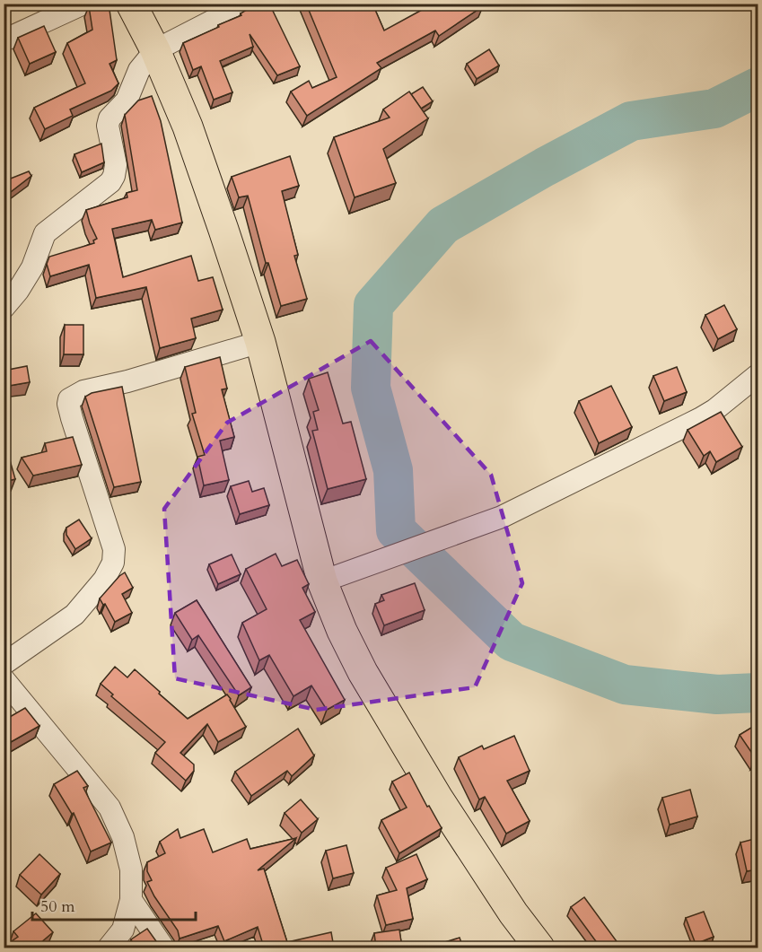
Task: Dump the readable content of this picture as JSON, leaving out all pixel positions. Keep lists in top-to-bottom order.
{
  "scale_bar": "50 m"
}
